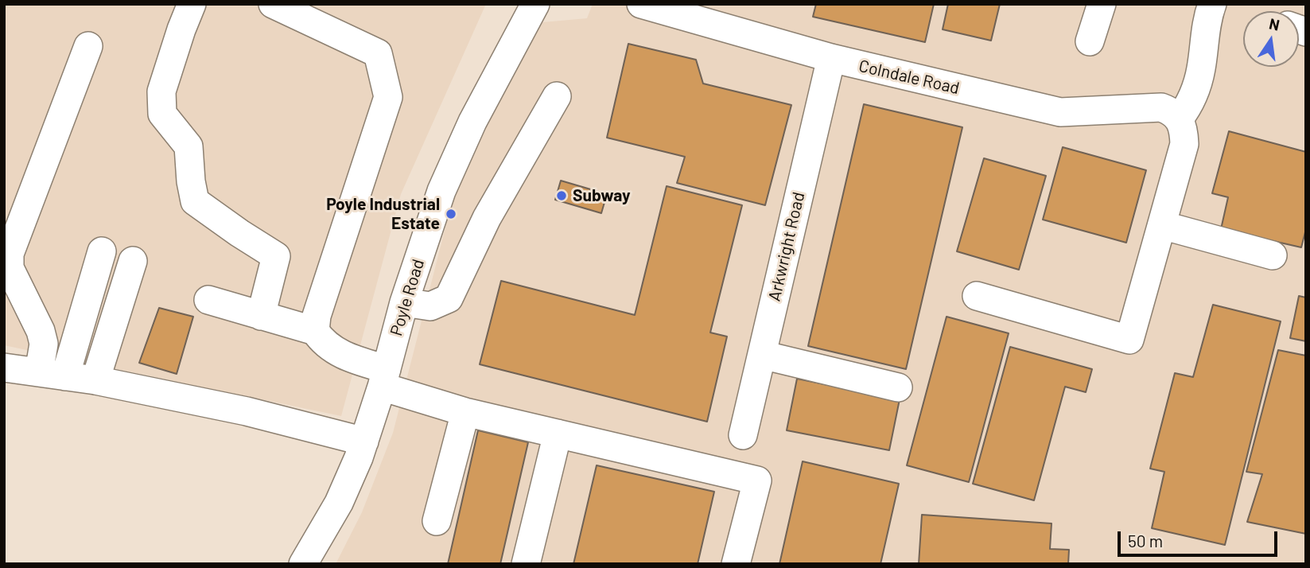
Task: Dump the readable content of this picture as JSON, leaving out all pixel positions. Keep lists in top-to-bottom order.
{
  "streets": {
    "street": ["Colndale Road", "Arkwright Road", "Poyle Road"]
  },
  "crossings": [
    ["Colndale Road", "Arkwright Road"]
  ],
  "places": ["Subway", "Poyle Industrial Estate"],
  "scale_bar": "50 m",
  "north": "top"
}
